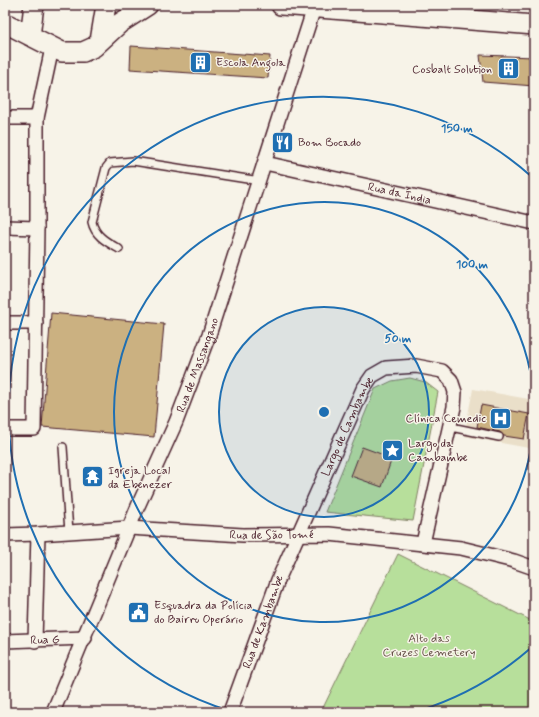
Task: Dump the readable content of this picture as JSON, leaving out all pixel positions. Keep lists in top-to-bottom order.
{
  "streets": {
    "street": [
      "Rua da Índia",
      "Rua de Massangano",
      "Largo de Cambambe",
      "Rua de São Tomé",
      "Rua de Kambambe",
      "Rua G"
    ]
  },
  "crossings": [
    ["Rua da Índia", "Rua de Massangano"],
    ["Rua de Massangano", "Rua de São Tomé"],
    ["Rua de Massangano", "Rua G"],
    ["Largo de Cambambe", "Rua de São Tomé"],
    ["Largo de Cambambe", "Rua de Kambambe"],
    ["Rua de São Tomé", "Rua de Kambambe"]
  ],
  "parks": ["Alto das Cruzes Cemetery"],
  "places": {
    "building": ["Escola Angola", "Cosbalt Solution"],
    "restaurant": ["Bom Bocado"],
    "hospital": ["Clínica Cemedic"],
    "place": ["Largo da Cambambe"],
    "temple": ["Igreja Local da Ebenezer"],
    "public building": ["Esquadra da Polícia do Bairro Operário"]
  },
  "rings": ["150 m", "100 m", "50 m"]
}
